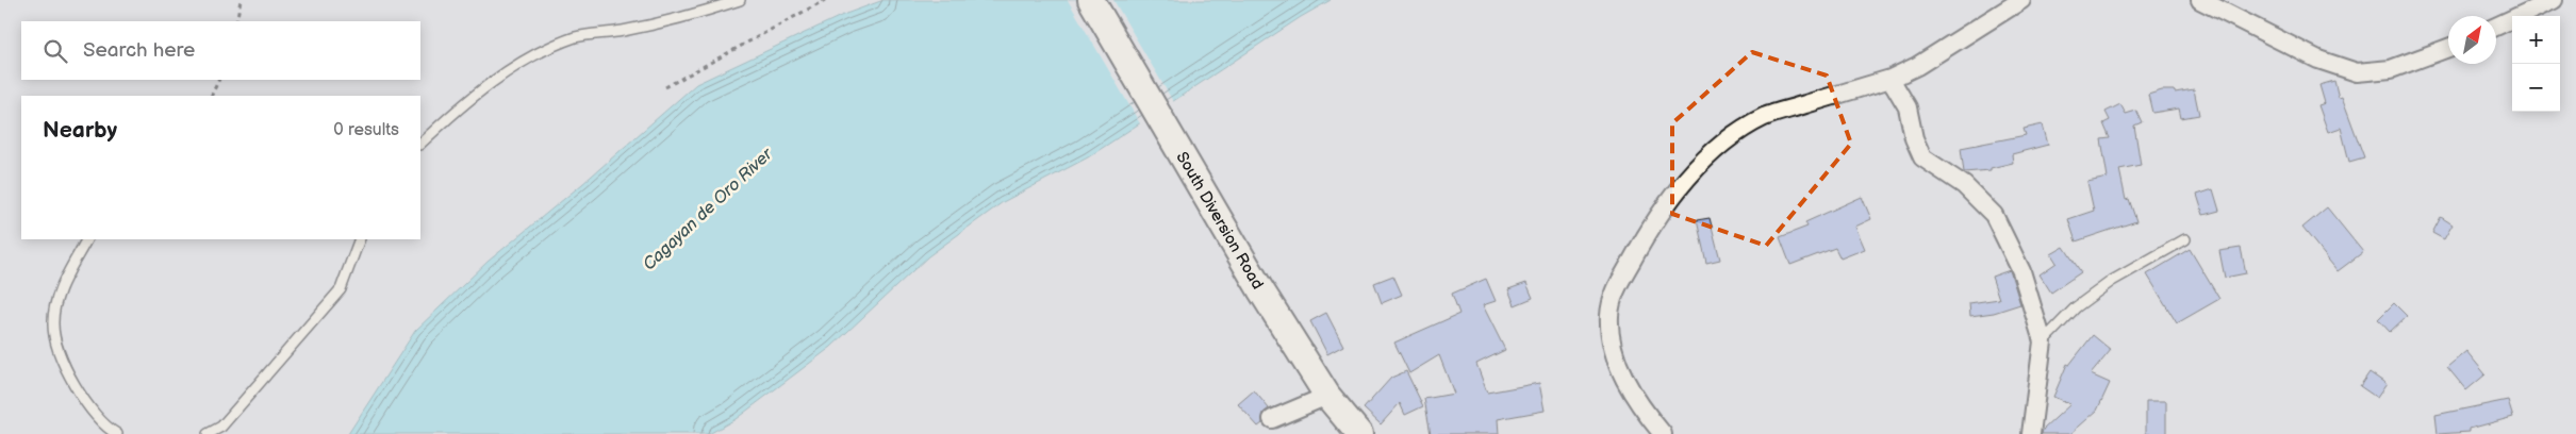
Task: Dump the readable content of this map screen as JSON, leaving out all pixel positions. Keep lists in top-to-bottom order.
{
  "streets": {
    "main road": ["South Diversion Road"]
  },
  "water": ["Cagayan de Oro River"],
  "north": "top right",
  "page": {
    "map_buttons": ["+", "−"],
    "search": "Search here",
    "heading": ["Nearby", "0 results"]
  }
}
